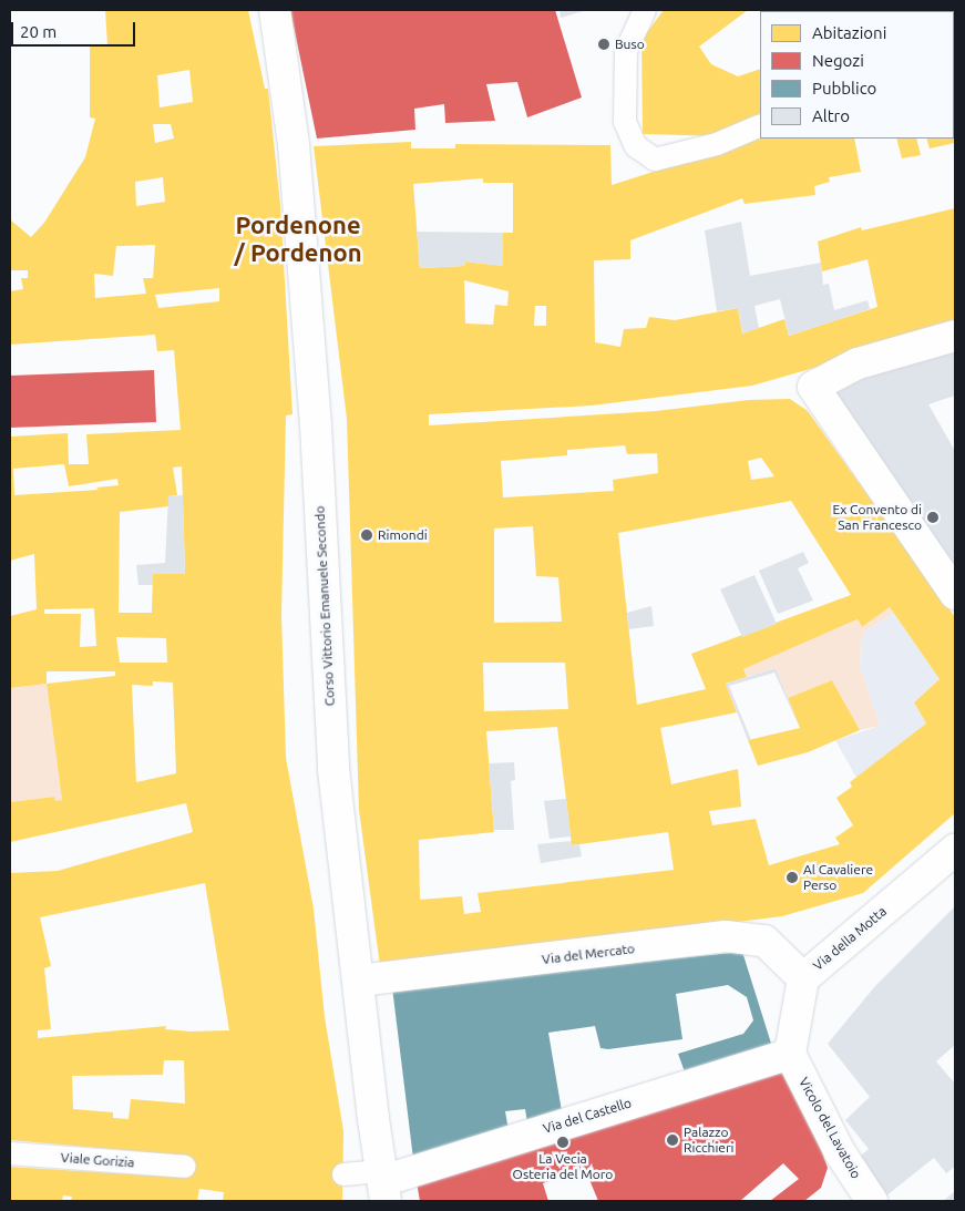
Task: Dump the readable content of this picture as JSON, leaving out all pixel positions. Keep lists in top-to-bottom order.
{
  "streets": {
    "street": [
      "Corso Vittorio Emanuele Secondo",
      "Via della Motta",
      "Via del Mercato",
      "Via del Castello",
      "Vicolo del Lavatoio"
    ],
    "lane": ["Viale Gorizia"]
  },
  "crossings": [
    ["Corso Vittorio Emanuele Secondo", "Via del Mercato"],
    ["Corso Vittorio Emanuele Secondo", "Via del Castello"],
    ["Via della Motta", "Via del Mercato"],
    ["Via della Motta", "Via del Castello"],
    ["Via della Motta", "Vicolo del Lavatoio"],
    ["Via del Castello", "Vicolo del Lavatoio"]
  ],
  "districts": ["Pordenone / Pordenon"],
  "places": [
    "Buso",
    "Ex Convento di San Francesco",
    "Rimondi",
    "Al Cavaliere Perso",
    "Palazzo Ricchieri",
    "La Vecia Osteria del Moro"
  ],
  "legend": [
    "Abitazioni",
    "Negozi",
    "Pubblico",
    "Altro"
  ],
  "scale_bar": "20 m"
}
